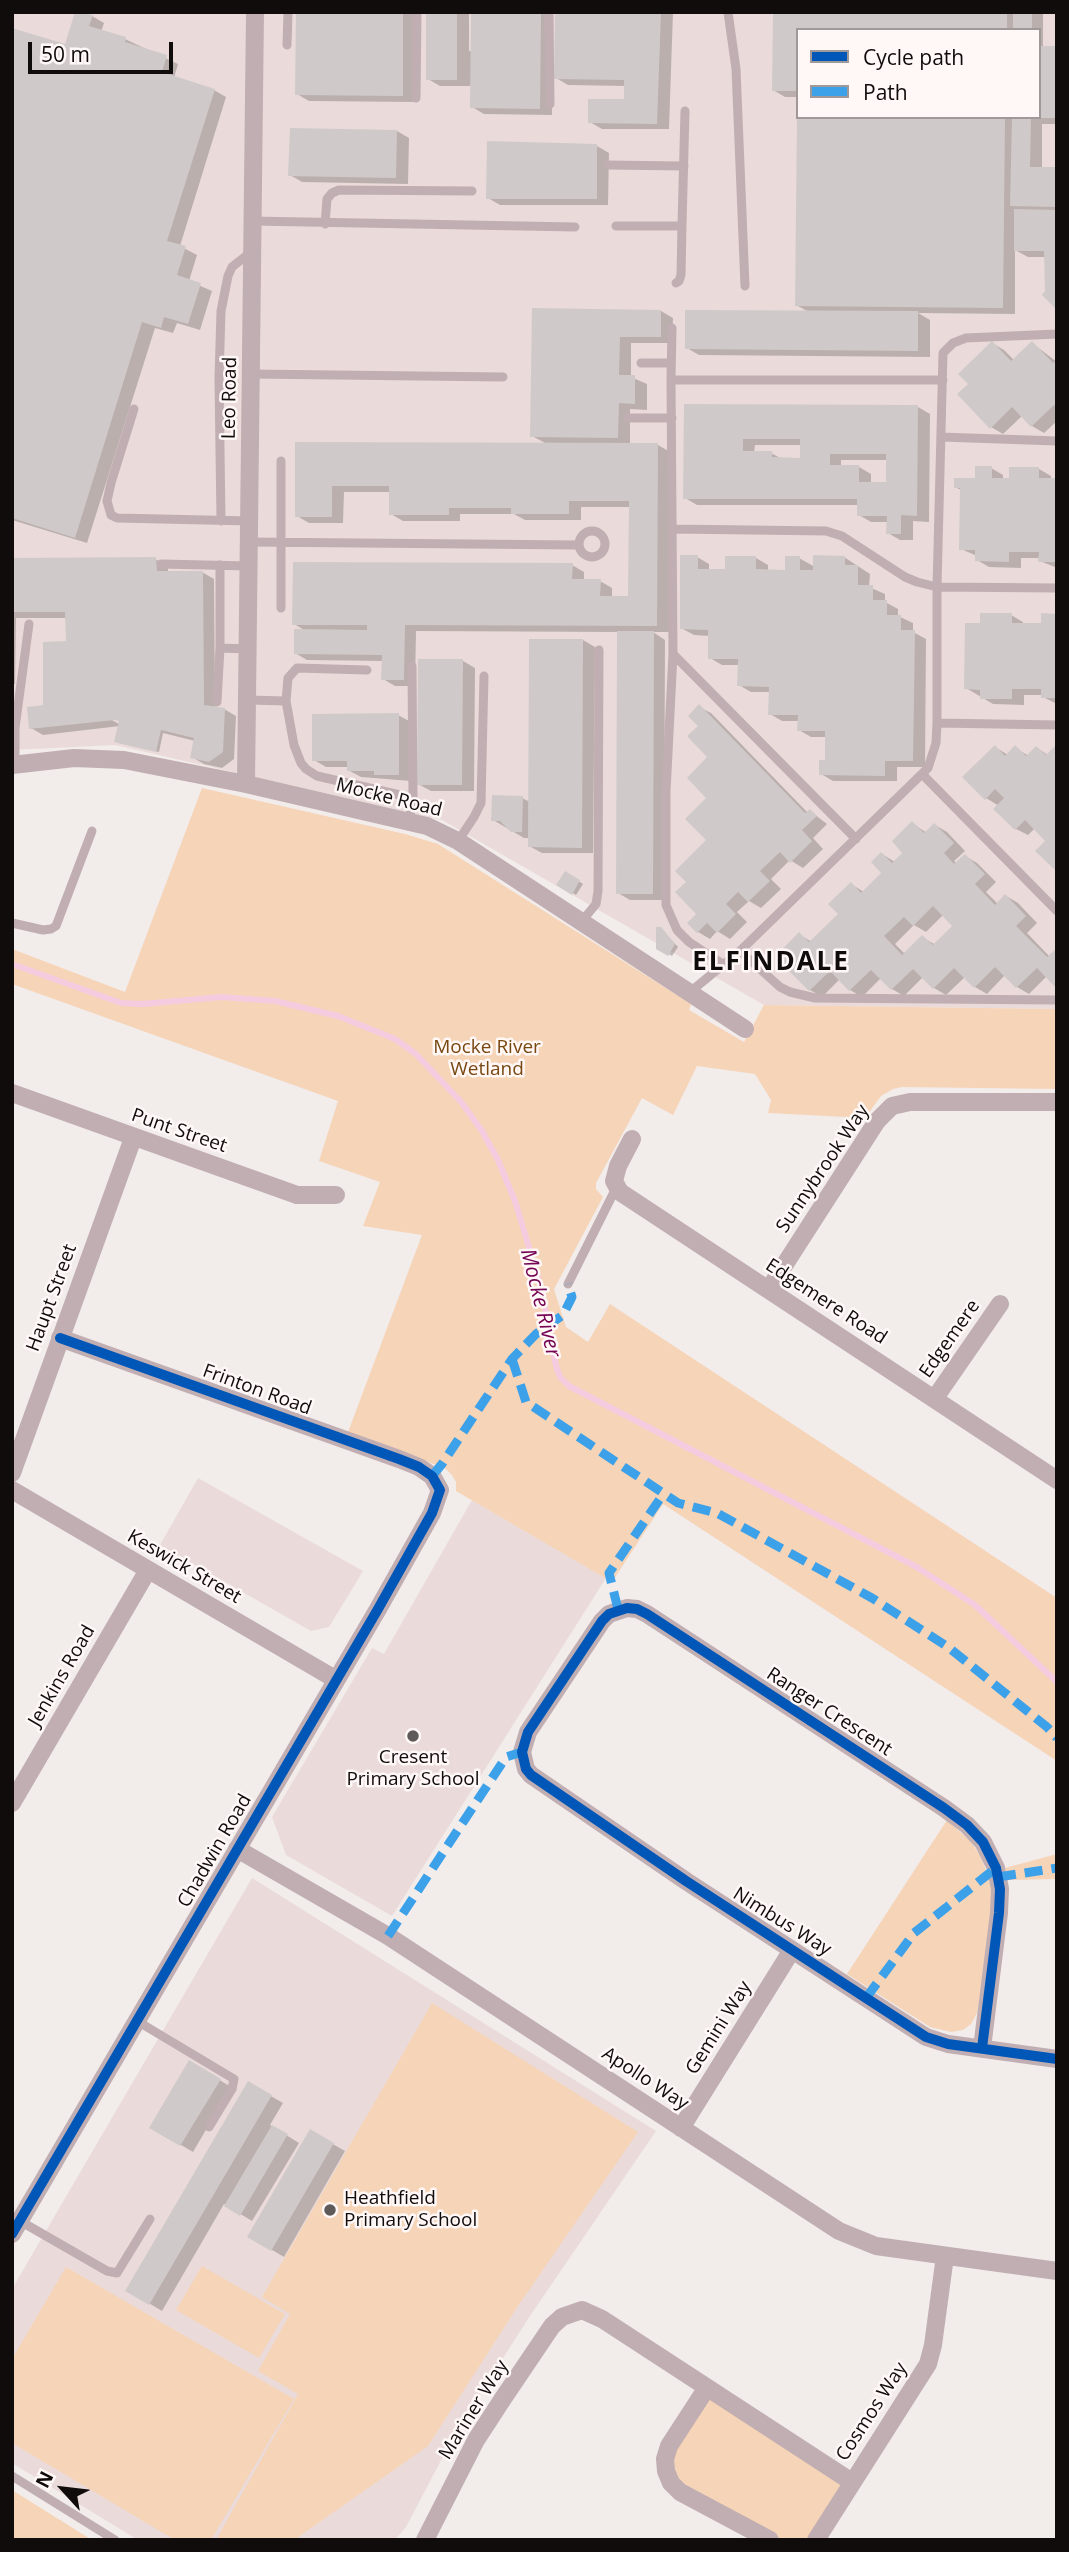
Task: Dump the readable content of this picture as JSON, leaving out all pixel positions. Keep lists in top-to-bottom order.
{
  "streets": {
    "street": [
      "Leo Road",
      "Mocke Road",
      "Punt Street",
      "Sunnybrook Way",
      "Haupt Street",
      "Edgemere Road",
      "Edgemere",
      "Frinton Road",
      "Keswick Street",
      "Jenkins Road",
      "Ranger Crescent",
      "Chadwin Road",
      "Nimbus Way",
      "Gemini Way",
      "Apollo Way",
      "Mariner Way",
      "Cosmos Way"
    ]
  },
  "crossings": [
    ["Leo Road", "Mocke Road"],
    ["Punt Street", "Haupt Street"],
    ["Sunnybrook Way", "Edgemere Road"],
    ["Haupt Street", "Frinton Road"],
    ["Edgemere Road", "Edgemere"],
    ["Frinton Road", "Chadwin Road"],
    ["Keswick Street", "Jenkins Road"],
    ["Keswick Street", "Chadwin Road"],
    ["Ranger Crescent", "Nimbus Way"],
    ["Chadwin Road", "Apollo Way"],
    ["Nimbus Way", "Gemini Way"],
    ["Gemini Way", "Apollo Way"],
    ["Apollo Way", "Cosmos Way"]
  ],
  "districts": ["ELFINDALE"],
  "water": ["Mocke River"],
  "parks": ["Mocke River Wetland"],
  "places": ["Cresent Primary School", "Heathfield Primary School"],
  "legend": ["Cycle path", "Path"],
  "scale_bar": "50 m",
  "north": "top left"
}
